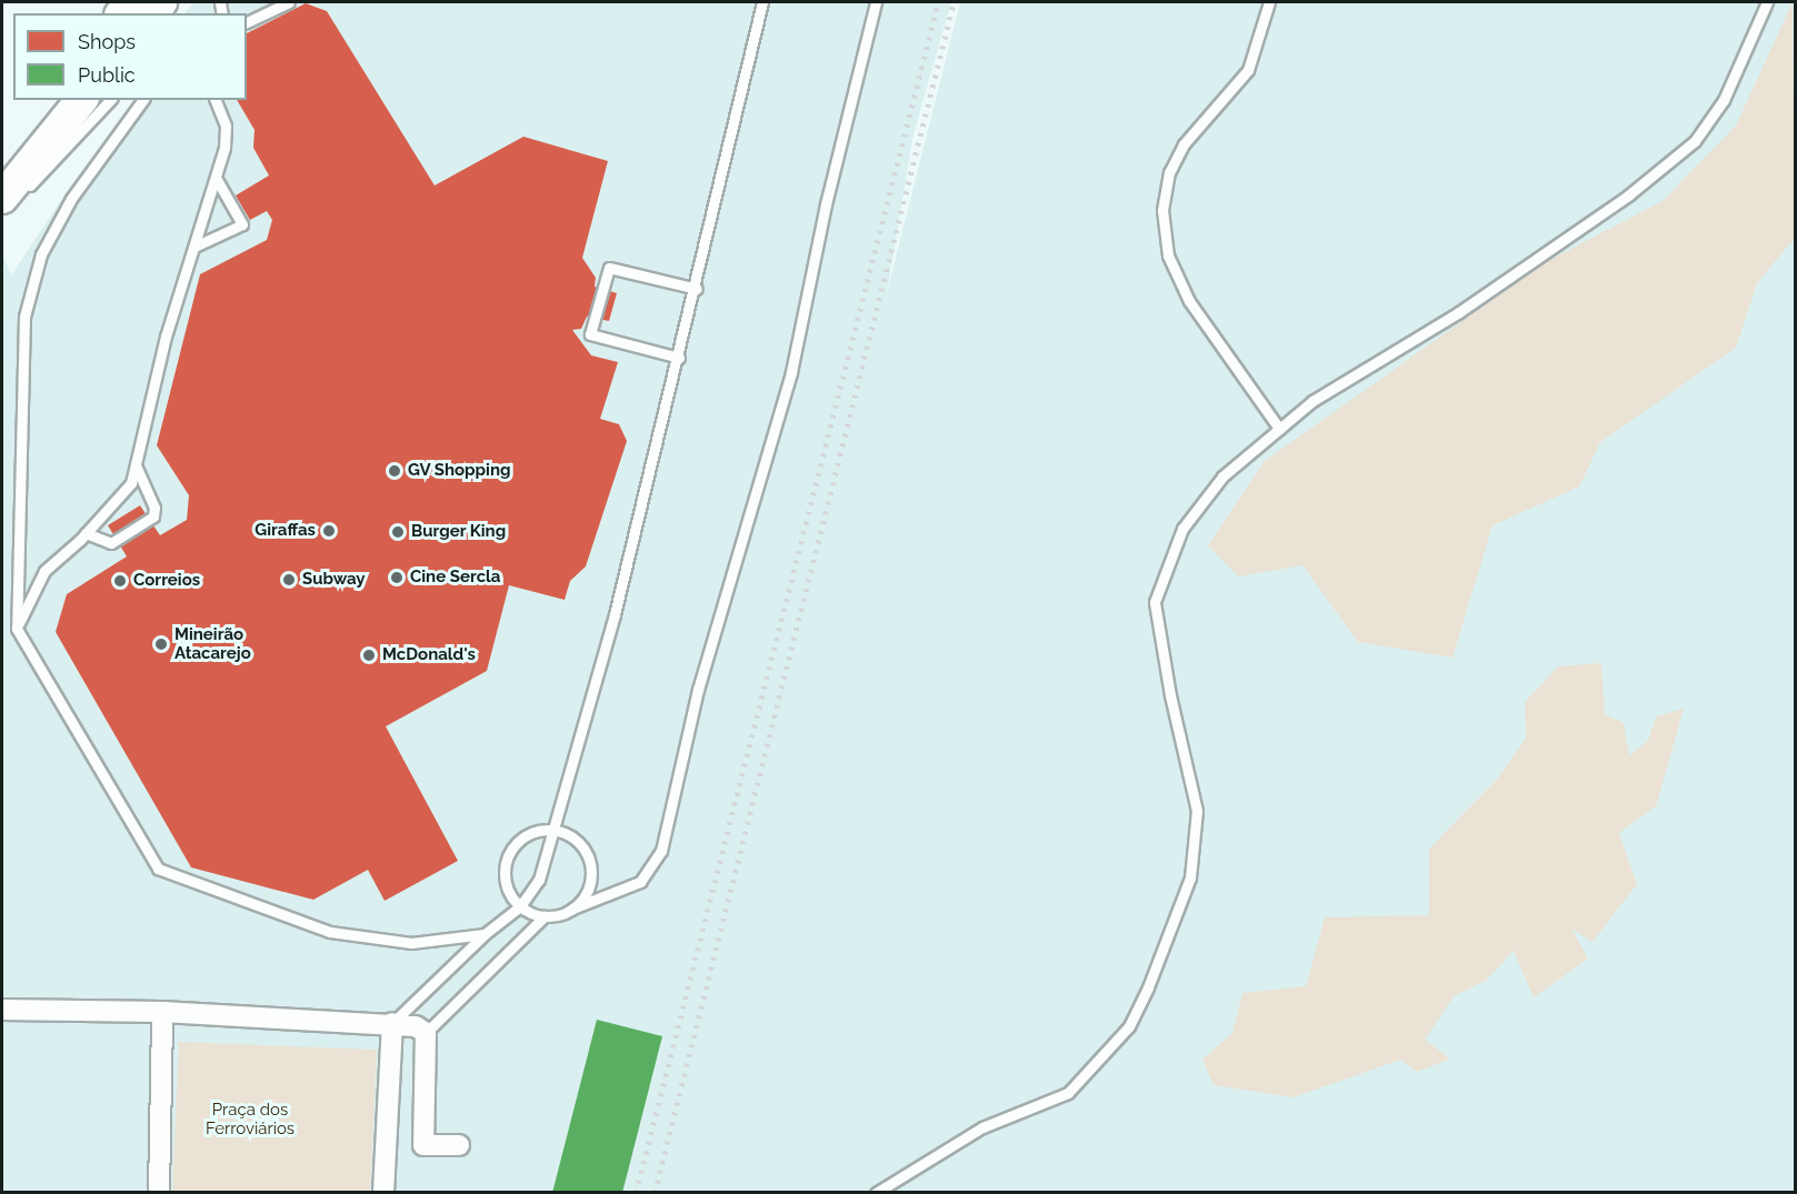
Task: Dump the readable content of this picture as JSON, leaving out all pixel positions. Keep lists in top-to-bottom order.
{
  "parks": ["Praça dos Ferroviários"],
  "places": [
    "GV Shopping",
    "Giraffas",
    "Burger King",
    "Cine Sercla",
    "Subway",
    "Correios",
    "Mineirão Atacarejo",
    "McDonald's"
  ],
  "legend": ["Shops", "Public"]
}
